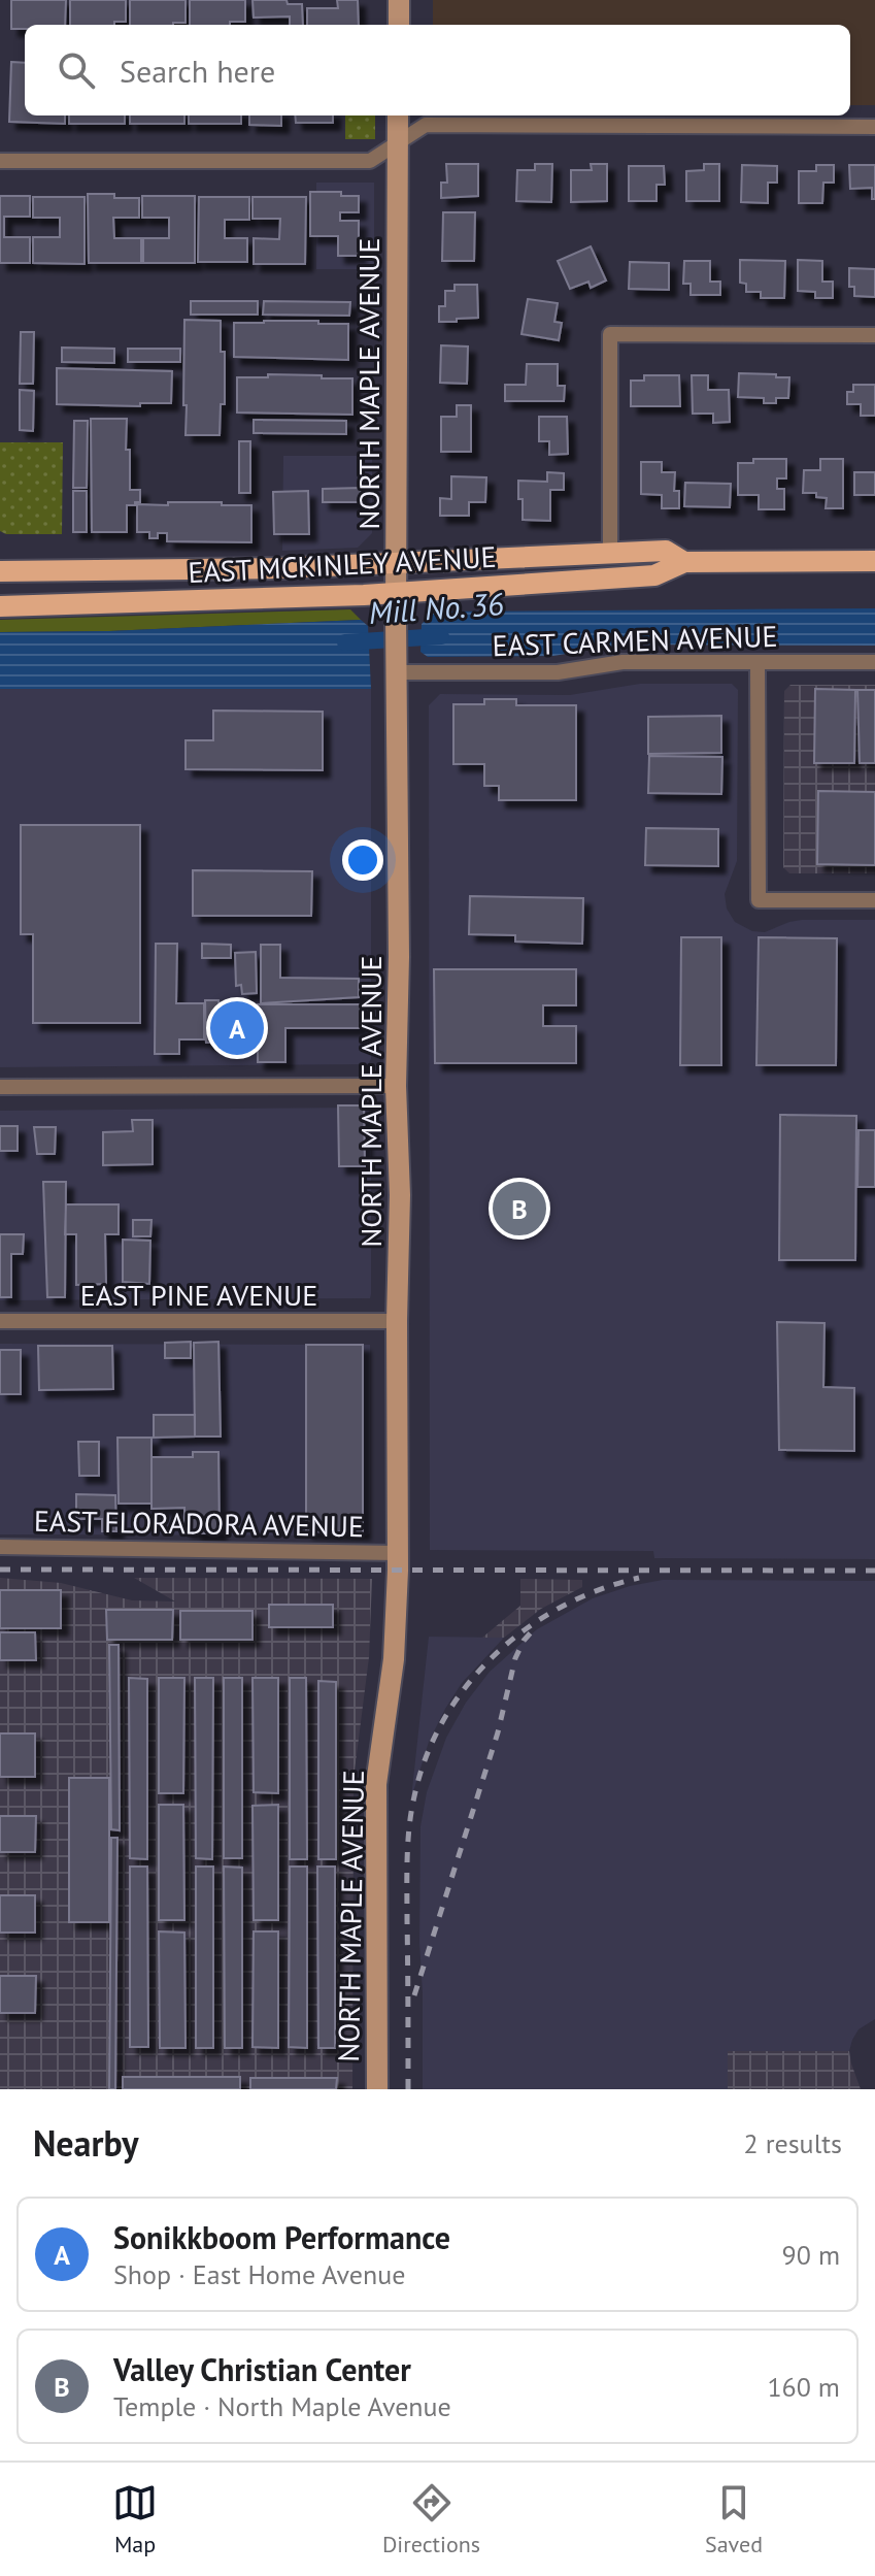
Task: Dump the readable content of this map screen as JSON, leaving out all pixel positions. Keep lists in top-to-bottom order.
{
  "streets": {
    "main road": ["EAST MCKINLEY AVENUE"],
    "street": [
      "NORTH MAPLE AVENUE",
      "EAST CARMEN AVENUE",
      "EAST PINE AVENUE",
      "EAST FLORADORA AVENUE"
    ]
  },
  "crossings": [
    ["NORTH MAPLE AVENUE", "EAST MCKINLEY AVENUE"],
    ["NORTH MAPLE AVENUE", "EAST CARMEN AVENUE"],
    ["NORTH MAPLE AVENUE", "EAST PINE AVENUE"],
    ["NORTH MAPLE AVENUE", "EAST FLORADORA AVENUE"]
  ],
  "water": ["Mill No. 36"],
  "page": {
    "search": "Search here",
    "pins": ["A", "B"],
    "heading": ["Nearby", "2 results"],
    "list": [
      {
        "mark": "A",
        "name": "Sonikkboom Performance",
        "note": "Shop · East Home Avenue",
        "value": "90 m"
      },
      {
        "mark": "B",
        "name": "Valley Christian Center",
        "note": "Temple · North Maple Avenue",
        "value": "160 m"
      }
    ],
    "nav": ["Map", "Directions", "Saved"]
  }
}
